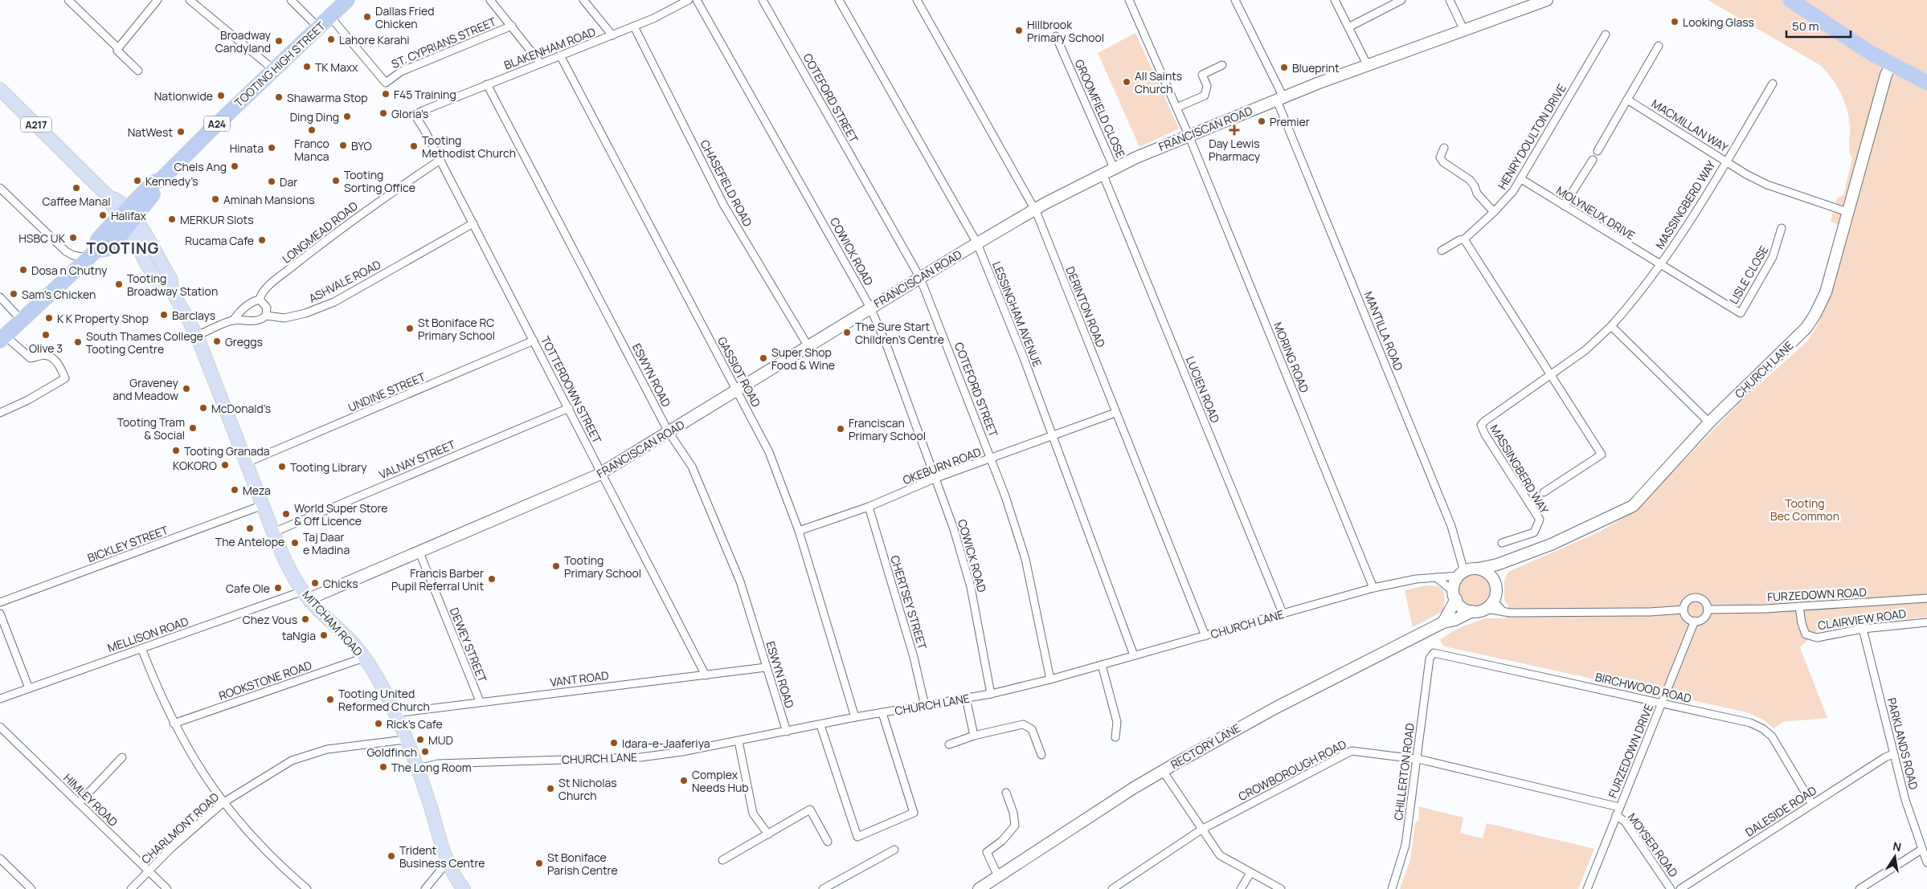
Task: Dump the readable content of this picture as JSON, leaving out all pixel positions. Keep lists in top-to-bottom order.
{
  "streets": {
    "highway": ["TOOTING HIGH STREET", "A24"],
    "main road": [
      "A217",
      "FRANCISCAN ROAD",
      "CHURCH LANE",
      "MITCHAM ROAD",
      "RECTORY LANE"
    ],
    "street": [
      "ST. CYPRIANS STREET",
      "BLAKENHAM ROAD",
      "COTEFORD STREET",
      "GROOMFIELD CLOSE",
      "MACMILLAN WAY",
      "HENRY DOULTON DRIVE",
      "CHASEFIELD ROAD",
      "MASSINGBERD WAY",
      "MOLYNEUX DRIVE",
      "LONGMEAD ROAD",
      "COWICK ROAD",
      "LISLE CLOSE",
      "ASHVALE ROAD",
      "DERINTON ROAD",
      "LESSINGHAM AVENUE",
      "MANTILLA ROAD",
      "MORING ROAD",
      "GASSIOT ROAD",
      "ESWYN ROAD",
      "TOTTERDOWN STREET",
      "LUCIEN ROAD",
      "UNDINE STREET",
      "VALNAY STREET",
      "OKEBURN ROAD",
      "BICKLEY STREET",
      "FURZEDOWN ROAD",
      "CHERTSEY STREET",
      "CLAIRVIEW ROAD",
      "MELLISON ROAD",
      "DEWEY STREET",
      "VANT ROAD",
      "ROOKSTONE ROAD",
      "BIRCHWOOD ROAD",
      "PARKLANDS ROAD",
      "FURZEDOWN DRIVE",
      "CROWBOROUGH ROAD",
      "CHILLERTON ROAD",
      "HIMLEY ROAD",
      "DALESIDE ROAD",
      "CHARLMONT ROAD",
      "MOYSER ROAD"
    ]
  },
  "crossings": [
    ["ST. CYPRIANS STREET", "TOOTING HIGH STREET"],
    ["ST. CYPRIANS STREET", "A24"],
    ["BLAKENHAM ROAD", "CHASEFIELD ROAD"],
    ["BLAKENHAM ROAD", "GASSIOT ROAD"],
    ["BLAKENHAM ROAD", "ESWYN ROAD"],
    ["BLAKENHAM ROAD", "TOTTERDOWN STREET"],
    ["TOOTING HIGH STREET", "A24"],
    ["TOOTING HIGH STREET", "A217"],
    ["TOOTING HIGH STREET", "MITCHAM ROAD"],
    ["COTEFORD STREET", "FRANCISCAN ROAD"],
    ["COTEFORD STREET", "CHURCH LANE"],
    ["COTEFORD STREET", "OKEBURN ROAD"],
    ["GROOMFIELD CLOSE", "FRANCISCAN ROAD"],
    ["A217", "MITCHAM ROAD"],
    ["MACMILLAN WAY", "MASSINGBERD WAY"],
    ["FRANCISCAN ROAD", "CHASEFIELD ROAD"],
    ["FRANCISCAN ROAD", "COWICK ROAD"],
    ["FRANCISCAN ROAD", "DERINTON ROAD"],
    ["FRANCISCAN ROAD", "LESSINGHAM AVENUE"],
    ["FRANCISCAN ROAD", "MANTILLA ROAD"],
    ["FRANCISCAN ROAD", "MORING ROAD"],
    ["FRANCISCAN ROAD", "GASSIOT ROAD"],
    ["FRANCISCAN ROAD", "ESWYN ROAD"],
    ["FRANCISCAN ROAD", "TOTTERDOWN STREET"],
    ["FRANCISCAN ROAD", "LUCIEN ROAD"],
    ["FRANCISCAN ROAD", "MITCHAM ROAD"],
    ["FRANCISCAN ROAD", "MELLISON ROAD"],
    ["FRANCISCAN ROAD", "DEWEY STREET"],
    ["HENRY DOULTON DRIVE", "MOLYNEUX DRIVE"],
    ["MASSINGBERD WAY", "MOLYNEUX DRIVE"],
    ["MASSINGBERD WAY", "LISLE CLOSE"],
    ["MASSINGBERD WAY", "CHURCH LANE"],
    ["MOLYNEUX DRIVE", "LISLE CLOSE"],
    ["LONGMEAD ROAD", "ASHVALE ROAD"],
    ["LONGMEAD ROAD", "TOTTERDOWN STREET"],
    ["COWICK ROAD", "CHURCH LANE"],
    ["COWICK ROAD", "OKEBURN ROAD"],
    ["ASHVALE ROAD", "TOTTERDOWN STREET"],
    ["ASHVALE ROAD", "MITCHAM ROAD"],
    ["DERINTON ROAD", "CHURCH LANE"],
    ["DERINTON ROAD", "OKEBURN ROAD"],
    ["LESSINGHAM AVENUE", "CHURCH LANE"],
    ["LESSINGHAM AVENUE", "OKEBURN ROAD"],
    ["MANTILLA ROAD", "CHURCH LANE"],
    ["MANTILLA ROAD", "RECTORY LANE"],
    ["MORING ROAD", "CHURCH LANE"],
    ["CHURCH LANE", "GASSIOT ROAD"],
    ["CHURCH LANE", "ESWYN ROAD"],
    ["CHURCH LANE", "LUCIEN ROAD"],
    ["CHURCH LANE", "CHERTSEY STREET"],
    ["CHURCH LANE", "MITCHAM ROAD"],
    ["CHURCH LANE", "RECTORY LANE"],
    ["GASSIOT ROAD", "OKEBURN ROAD"],
    ["ESWYN ROAD", "VANT ROAD"],
    ["TOTTERDOWN STREET", "UNDINE STREET"],
    ["TOTTERDOWN STREET", "VALNAY STREET"],
    ["TOTTERDOWN STREET", "VANT ROAD"],
    ["UNDINE STREET", "MITCHAM ROAD"],
    ["VALNAY STREET", "MITCHAM ROAD"],
    ["OKEBURN ROAD", "CHERTSEY STREET"],
    ["BICKLEY STREET", "MITCHAM ROAD"],
    ["FURZEDOWN ROAD", "CLAIRVIEW ROAD"],
    ["FURZEDOWN ROAD", "FURZEDOWN DRIVE"],
    ["CLAIRVIEW ROAD", "PARKLANDS ROAD"],
    ["MITCHAM ROAD", "MELLISON ROAD"],
    ["MITCHAM ROAD", "VANT ROAD"],
    ["MITCHAM ROAD", "ROOKSTONE ROAD"],
    ["MITCHAM ROAD", "CHARLMONT ROAD"],
    ["DEWEY STREET", "VANT ROAD"],
    ["BIRCHWOOD ROAD", "FURZEDOWN DRIVE"],
    ["BIRCHWOOD ROAD", "CHILLERTON ROAD"],
    ["BIRCHWOOD ROAD", "DALESIDE ROAD"],
    ["PARKLANDS ROAD", "DALESIDE ROAD"],
    ["FURZEDOWN DRIVE", "CROWBOROUGH ROAD"],
    ["FURZEDOWN DRIVE", "MOYSER ROAD"],
    ["CROWBOROUGH ROAD", "CHILLERTON ROAD"],
    ["HIMLEY ROAD", "CHARLMONT ROAD"]
  ],
  "districts": ["TOOTING"],
  "parks": ["Tooting Bec Common"],
  "places": {
    "other": [
      "Dallas Fried Chicken",
      "Looking Glass",
      "Hillbrook Primary School",
      "Lahore Karahi",
      "Broadway Candyland",
      "TK Maxx",
      "Blueprint",
      "All Saints Church",
      "F45 Training",
      "Nationwide",
      "Shawarma Stop",
      "Gloria’s",
      "Ding Ding",
      "Premier",
      "Franco Manca",
      "NatWest",
      "BYO",
      "Tooting Methodist Church",
      "Hinata",
      "Chels Ang",
      "Kennedy’s",
      "Tooting Sorting Office",
      "Dar",
      "Caffee Manal",
      "Aminah Mansions",
      "Halifax",
      "MERKUR Slots",
      "HSBC UK",
      "Rucama Cafe",
      "Dosa n Chutny",
      "Tooting Broadway Station",
      "Sam's Chicken",
      "Barclays",
      "K K Property Shop",
      "St Boniface RC Primary School",
      "The Sure Start Children's Centre",
      "Olive 3",
      "Greggs",
      "South Thames College Tooting Centre",
      "Super Shop Food & Wine",
      "Graveney and Meadow",
      "McDonald's",
      "Tooting Tram & Social",
      "Franciscan Primary School",
      "Tooting Granada",
      "KOKORO",
      "Tooting Library",
      "Meza",
      "World Super Store & Off Licence",
      "The Antelope",
      "Taj Daar e Madina",
      "Tooting Primary School",
      "Francis Barber Pupil Referral Unit",
      "Chicks",
      "Cafe Ole",
      "Chez Vous",
      "taNgia",
      "Tooting United Reformed Church",
      "Rick's Cafe",
      "MUD",
      "Idara-e-Jaaferiya",
      "Goldfinch",
      "The Long Room",
      "Complex Needs Hub",
      "St Nicholas Church",
      "Trident Business Centre",
      "St Boniface Parish Centre"
    ],
    "health": ["Day Lewis Pharmacy"]
  },
  "scale_bar": "50 m",
  "north": "top"
}
